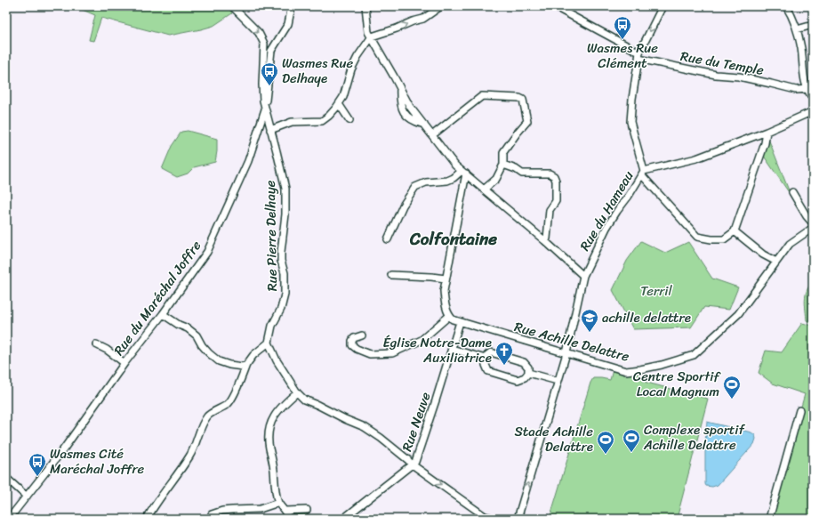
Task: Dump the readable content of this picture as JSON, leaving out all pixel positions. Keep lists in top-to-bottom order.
{
  "streets": {
    "street": [
      "Rue du Temple",
      "Rue du Hameau",
      "Rue Pierre Delhaye",
      "Rue du Maréchal Joffre",
      "Rue Achille Delattre",
      "Rue Neuve"
    ]
  },
  "crossings": [
    ["Rue du Hameau", "Rue Achille Delattre"],
    ["Rue Pierre Delhaye", "Rue du Maréchal Joffre"],
    ["Rue Achille Delattre", "Rue Neuve"]
  ],
  "districts": ["Colfontaine"],
  "parks": ["Terril"],
  "places": {
    "bus stop": ["Wasmes Rue Clément", "Wasmes Rue Delhaye", "Wasmes Cité Maréchal Joffre"],
    "school or university": ["achille delattre"],
    "church": ["Église Notre-Dame Auxiliatrice"],
    "sports": ["Centre Sportif Local Magnum", "Complexe sportif Achille Delattre", "Stade Achille Delattre"]
  }
}
